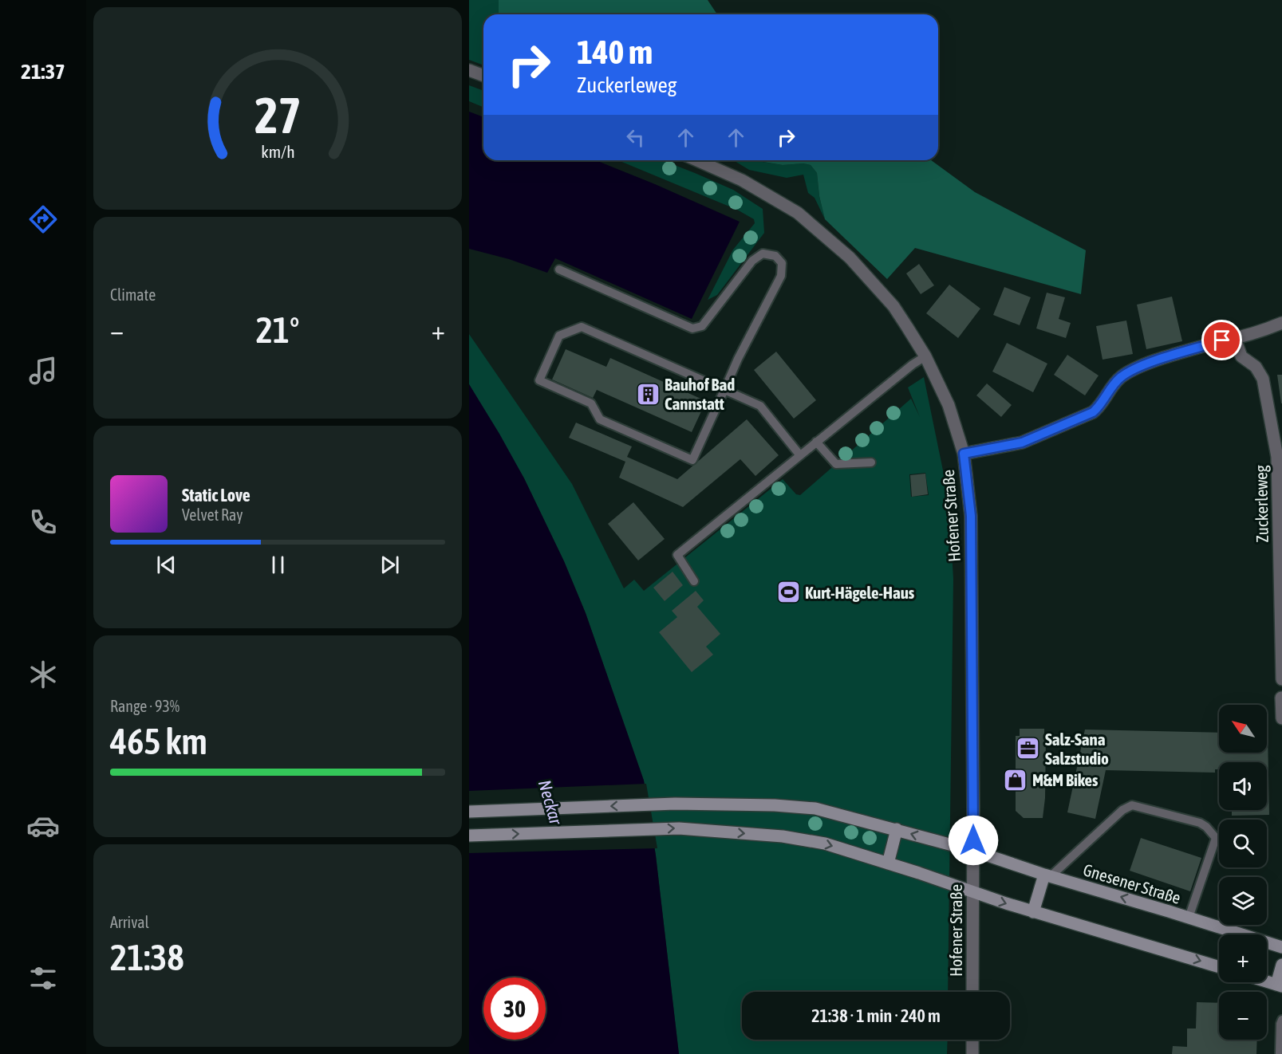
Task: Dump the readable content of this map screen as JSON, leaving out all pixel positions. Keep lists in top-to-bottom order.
{
  "streets": {
    "main road": ["Gnesener Straße"],
    "street": ["Zuckerleweg", "Hofener Straße"]
  },
  "crossings": [
    ["Hofener Straße", "Gnesener Straße"]
  ],
  "water": ["Neckar"],
  "places": {
    "building": ["Bauhof Bad Cannstatt"],
    "sports": ["Kurt-Hägele-Haus"],
    "office": ["Salz-Sana Salzstudio"],
    "shop": ["M&M Bikes"]
  },
  "north": "top left",
  "page": {
    "tabs": "21:37",
    "turn": ["140 m", "Zuckerleweg"],
    "tile": [
      "Climate",
      ["Range · 93%", "465 km"],
      ["Arrival", "21:38"]
    ],
    "heat": ["−", "21°", "+"],
    "song": ["Static Love", "Velvet Ray"],
    "map_buttons": ["+", "−"],
    "limit": "30",
    "trip": "21:38 · 1 min · 240 m",
    "gauge": ["27", "km/h"]
  }
}
